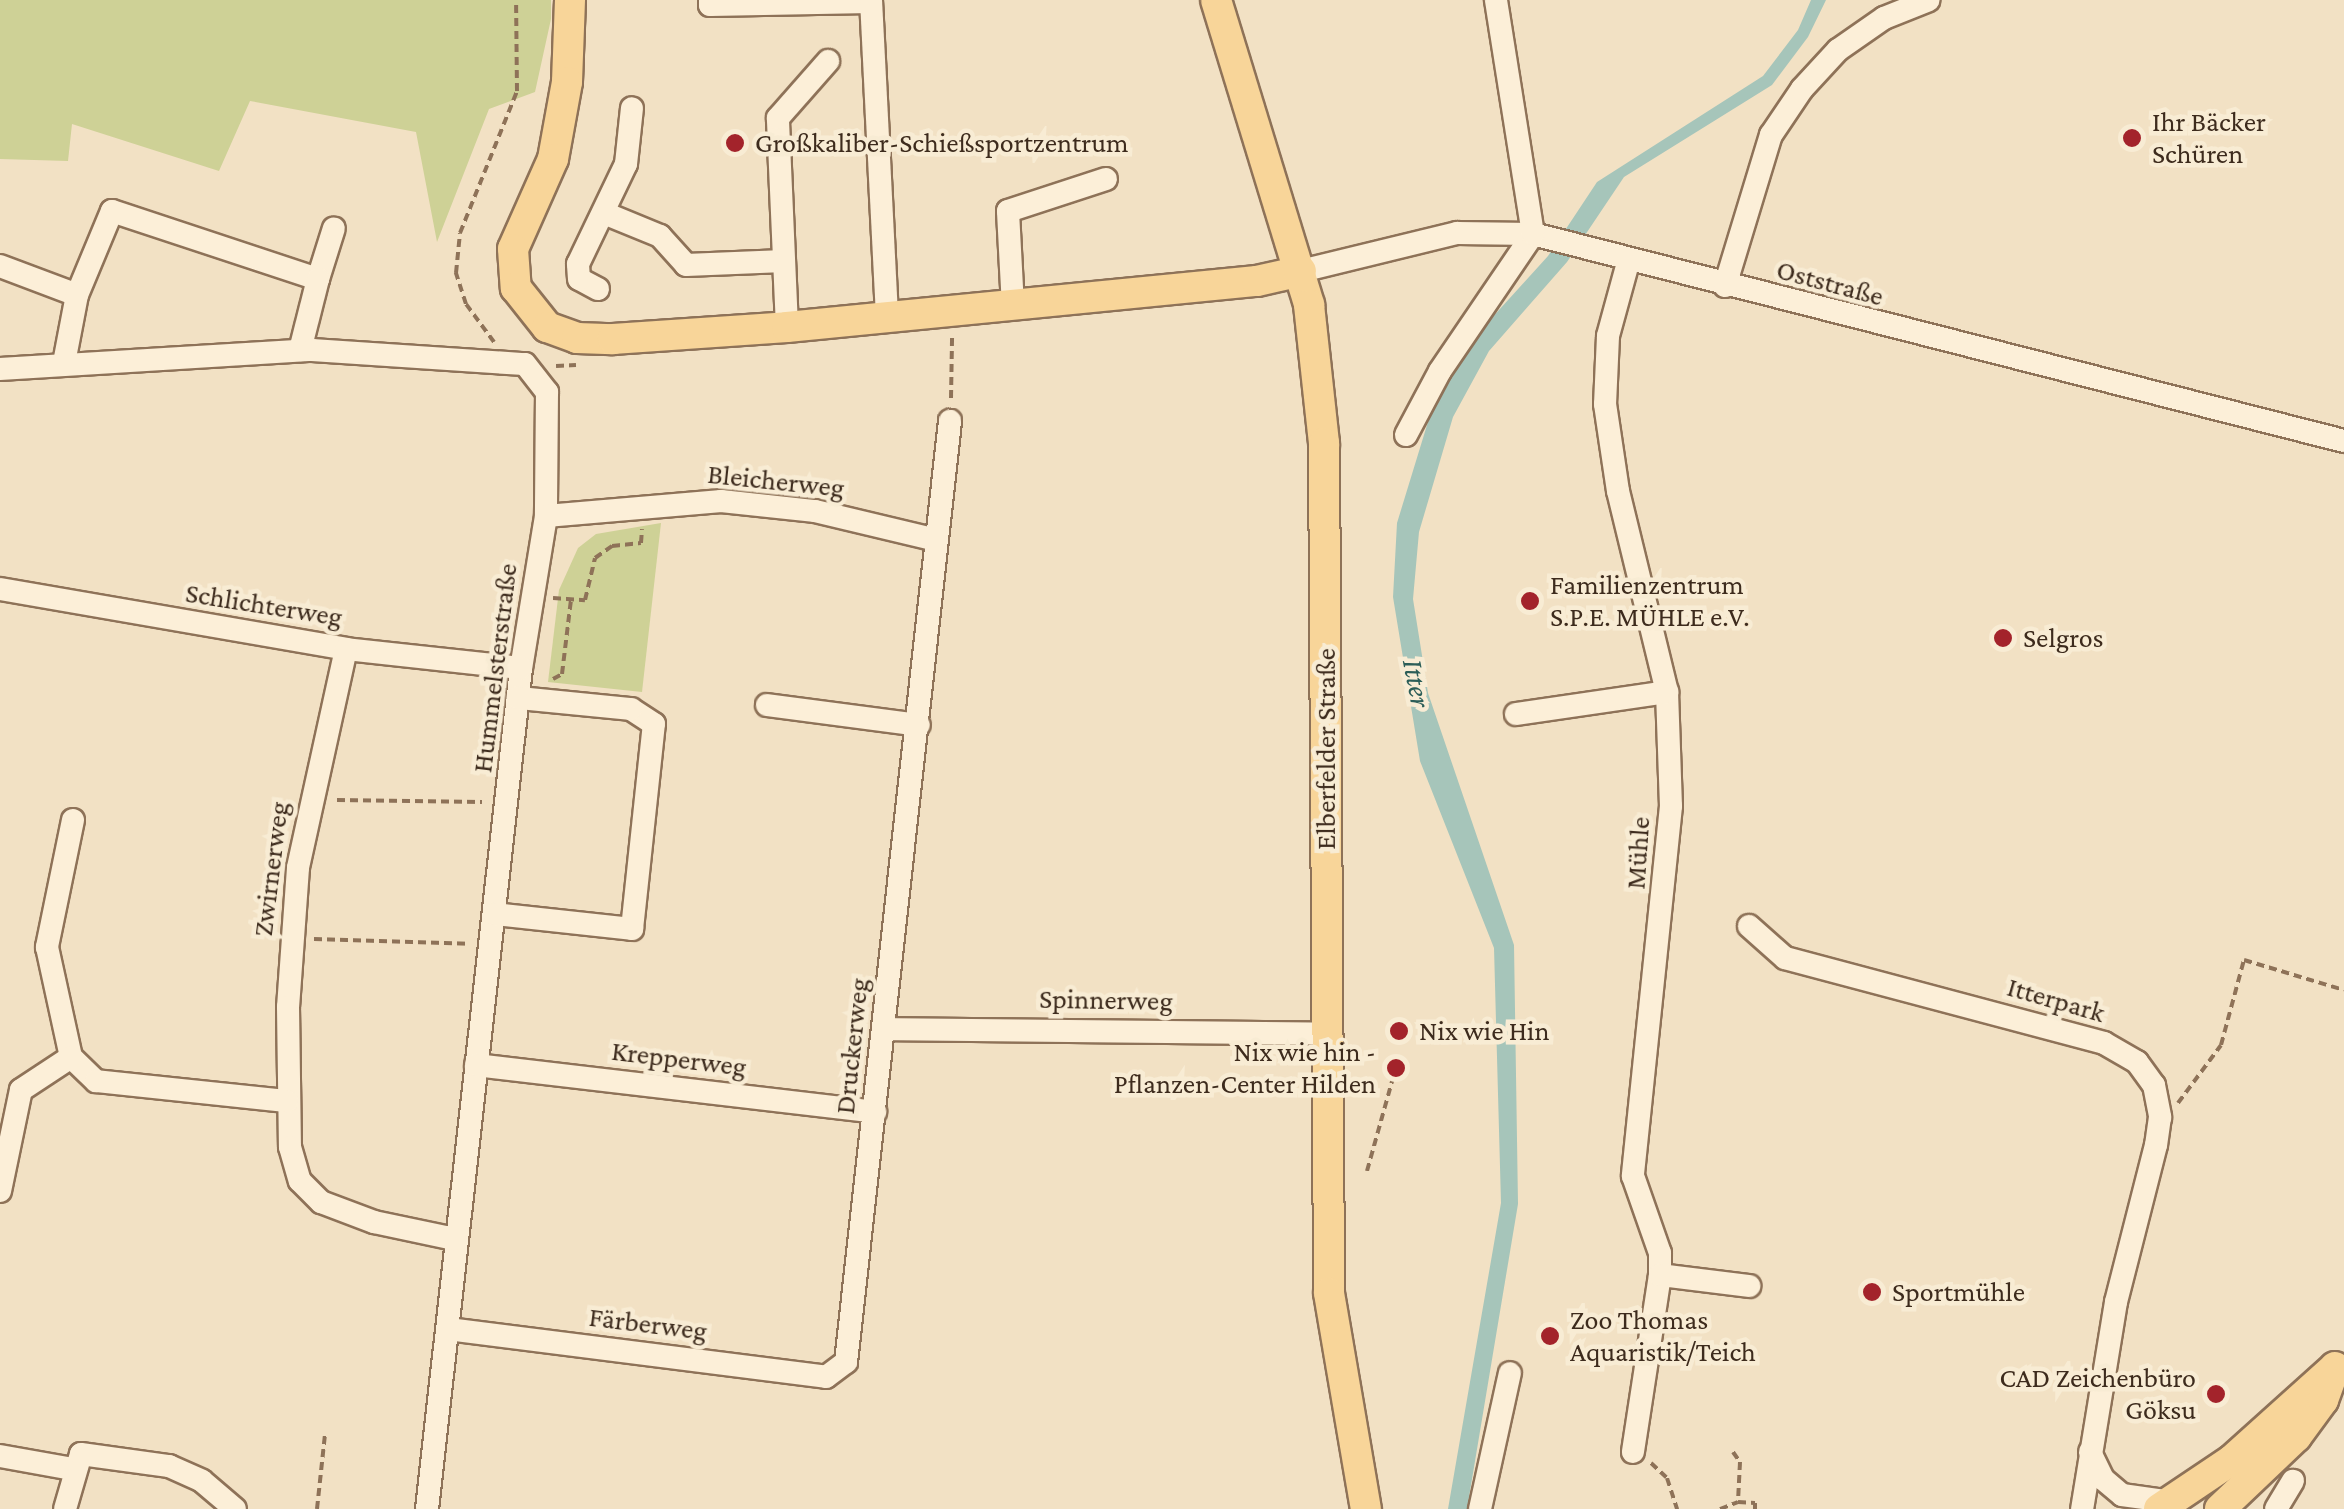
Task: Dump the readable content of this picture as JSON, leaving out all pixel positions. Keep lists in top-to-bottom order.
{
  "streets": {
    "main road": ["Elberfelder Straße"],
    "street": [
      "Oststraße",
      "Bleicherweg",
      "Schlichterweg",
      "Hummelsterstraße",
      "Mühle",
      "Zwirnerweg",
      "Spinnerweg",
      "Itterpark",
      "Druckerweg",
      "Krepperweg",
      "Färberweg"
    ]
  },
  "crossings": [
    ["Oststraße", "Elberfelder Straße"],
    ["Oststraße", "Mühle"],
    ["Bleicherweg", "Hummelsterstraße"],
    ["Bleicherweg", "Druckerweg"],
    ["Schlichterweg", "Hummelsterstraße"],
    ["Schlichterweg", "Zwirnerweg"],
    ["Hummelsterstraße", "Zwirnerweg"],
    ["Hummelsterstraße", "Krepperweg"],
    ["Hummelsterstraße", "Färberweg"],
    ["Elberfelder Straße", "Spinnerweg"],
    ["Spinnerweg", "Druckerweg"],
    ["Druckerweg", "Krepperweg"],
    ["Druckerweg", "Färberweg"]
  ],
  "water": ["Itter"],
  "places": [
    "Ihr Bäcker Schüren",
    "Großkaliber-Schießsportzentrum",
    "Familienzentrum S.P.E. MÜHLE e.V.",
    "Selgros",
    "Nix wie Hin",
    "Nix wie hin - Pflanzen-Center Hilden",
    "Sportmühle",
    "Zoo Thomas Aquaristik/Teich",
    "CAD Zeichenbüro Göksu"
  ]
}
